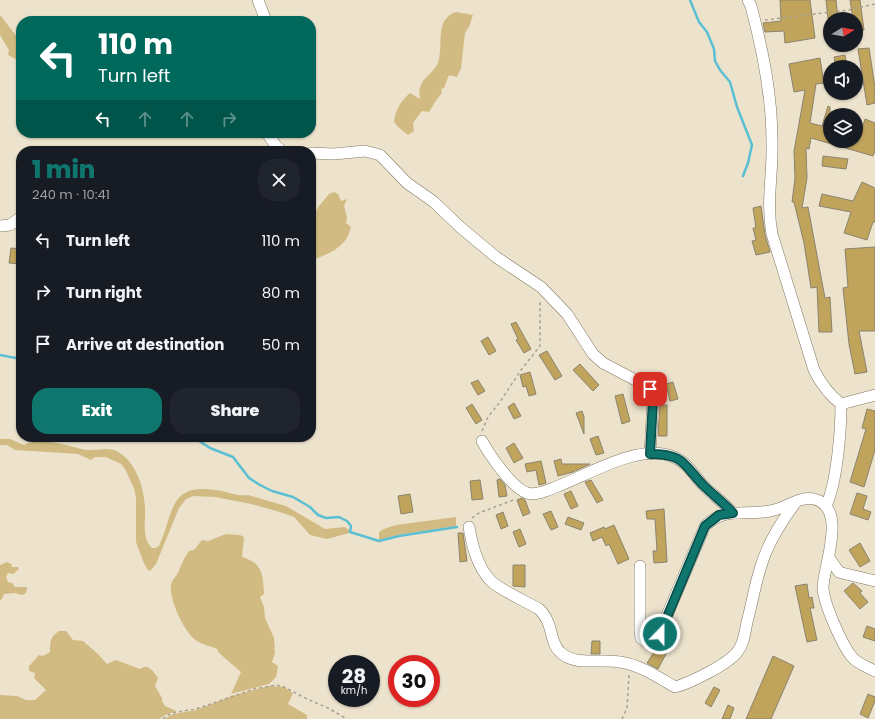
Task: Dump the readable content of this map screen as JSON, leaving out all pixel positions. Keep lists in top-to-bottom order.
{
  "north": "right",
  "page": {
    "turn": ["110 m", "Turn left"],
    "heading": ["1 min", "240 m · 10:41"],
    "list": [
      {
        "name": "Turn left",
        "value": "110 m"
      },
      {
        "name": "Turn right",
        "value": "80 m"
      },
      {
        "name": "Arrive at destination",
        "value": "50 m"
      }
    ],
    "buttons": ["Exit", "Share"],
    "speed": "28 km/h",
    "limit": "30"
  }
}
